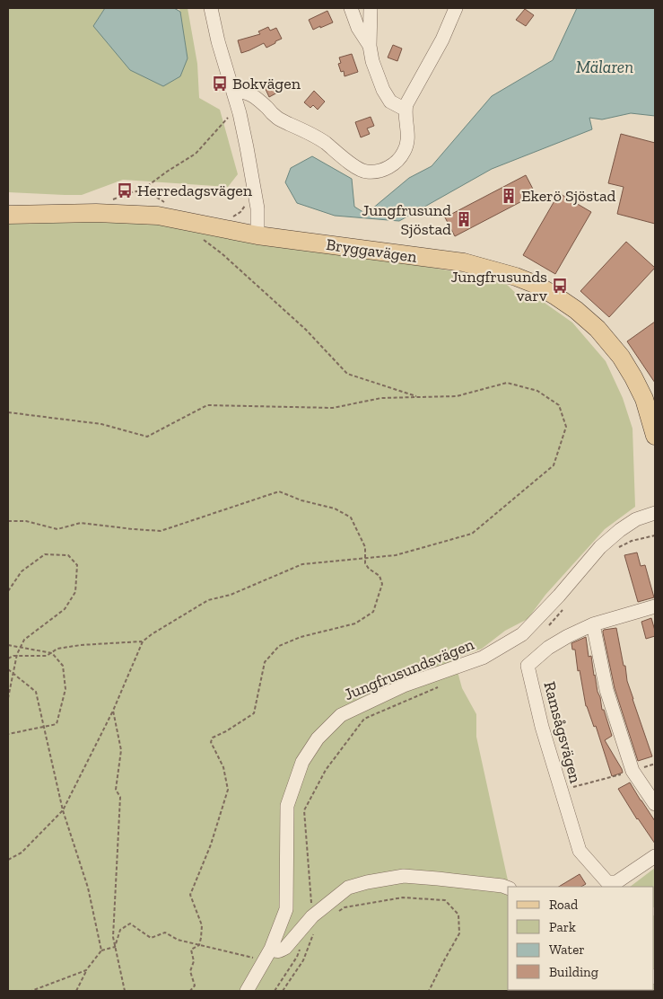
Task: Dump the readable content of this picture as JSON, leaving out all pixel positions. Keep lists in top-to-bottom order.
{
  "streets": {
    "main road": ["Bryggavägen"],
    "street": ["Jungfrusundsvägen", "Ramsågsvägen"]
  },
  "water": ["Mälaren"],
  "places": {
    "bus stop": ["Bokvägen", "Herredagsvägen", "Jungfrusunds varv"],
    "building": ["Ekerö Sjöstad", "Jungfrusund Sjöstad"]
  },
  "legend": [
    "Road",
    "Park",
    "Water",
    "Building"
  ]
}
